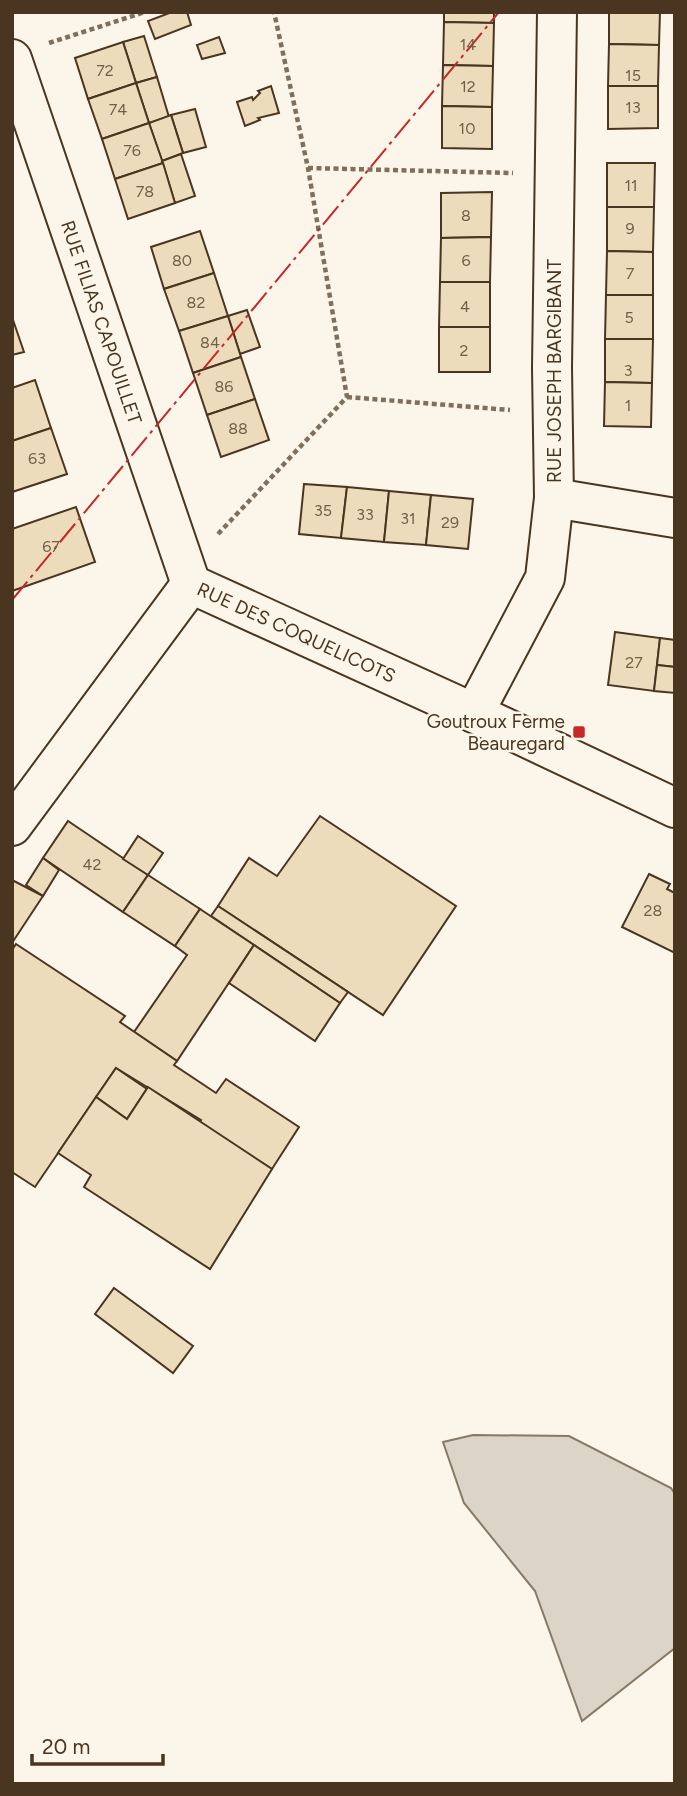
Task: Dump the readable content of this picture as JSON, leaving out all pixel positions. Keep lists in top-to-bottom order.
{
  "streets": {
    "street": ["RUE FILIAS CAPOUILLET", "RUE JOSEPH BARGIBANT", "RUE DES COQUELICOTS"]
  },
  "crossings": [
    ["RUE FILIAS CAPOUILLET", "RUE DES COQUELICOTS"],
    ["RUE JOSEPH BARGIBANT", "RUE DES COQUELICOTS"]
  ],
  "places": {
    "transit": ["Goutroux Ferme Beauregard"]
  },
  "house_numbers": [
    "14",
    "72",
    "15",
    "12",
    "13",
    "74",
    "10",
    "76",
    "11",
    "78",
    "8",
    "9",
    "80",
    "6",
    "7",
    "82",
    "4",
    "5",
    "84",
    "2",
    "3",
    "86",
    "1",
    "88",
    "63",
    "35",
    "33",
    "31",
    "29",
    "67",
    "27",
    "42",
    "28"
  ],
  "scale_bar": "20 m"
}
